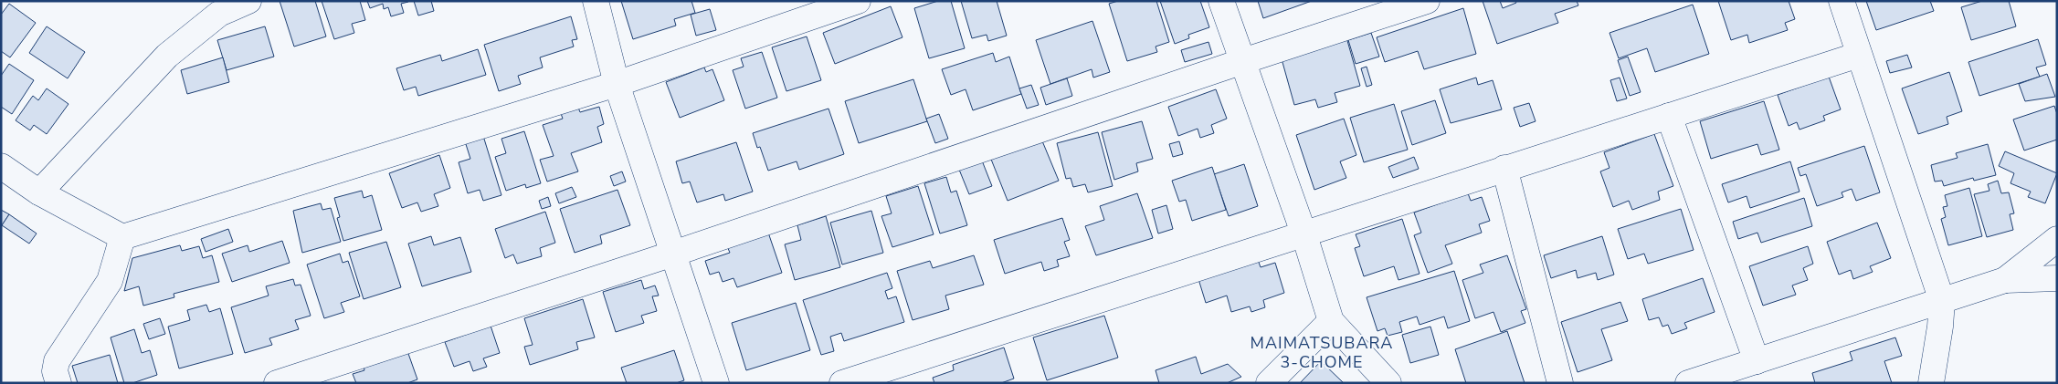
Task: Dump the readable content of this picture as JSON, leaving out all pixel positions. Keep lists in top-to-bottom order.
{
  "districts": ["MAIMATSUBARA 3-CHOME"]
}
